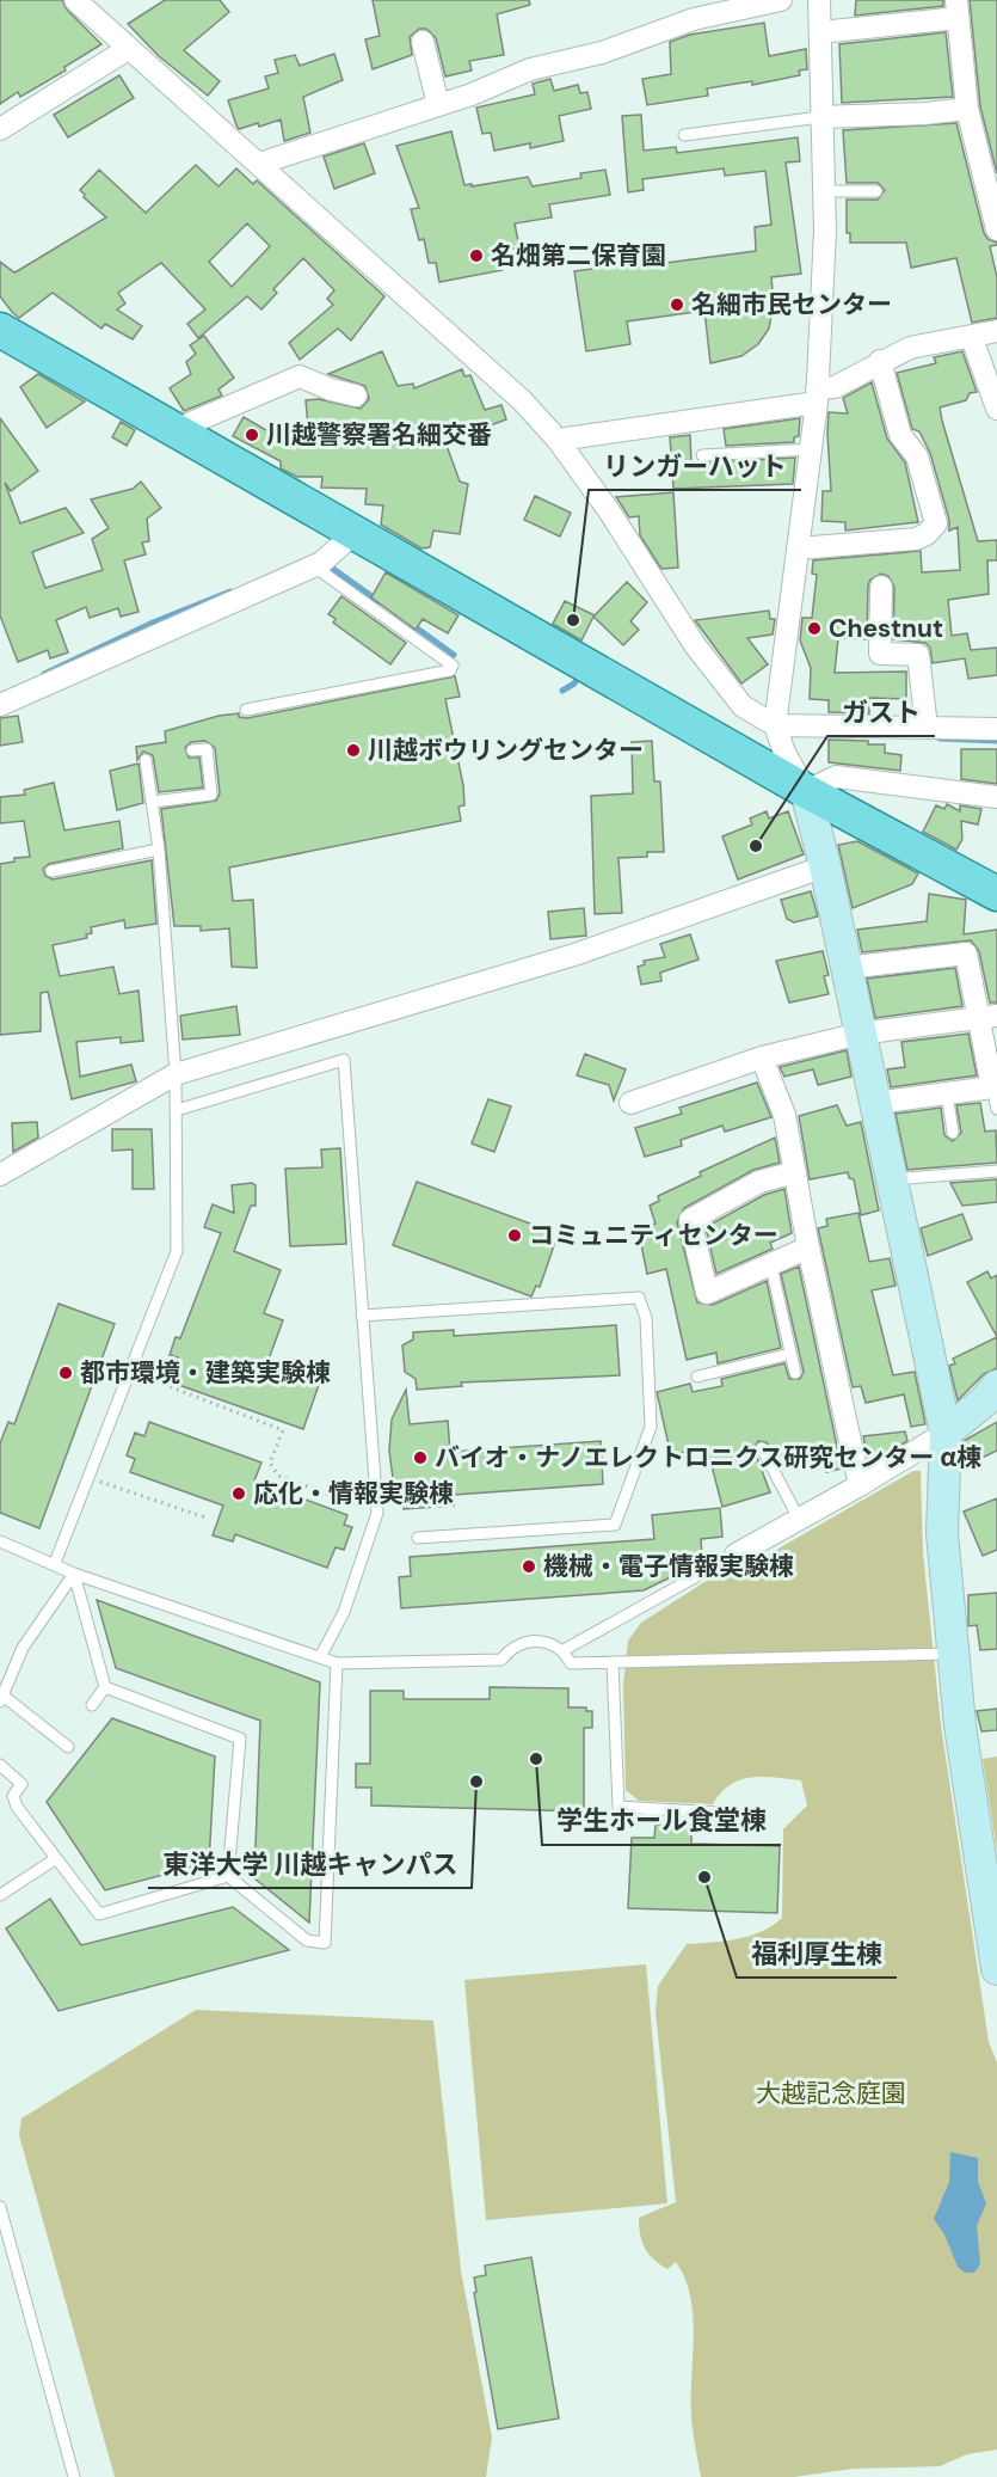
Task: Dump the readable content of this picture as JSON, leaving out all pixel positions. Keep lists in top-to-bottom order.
{
  "parks": ["大越記念庭園"],
  "places": [
    "名畑第二保育園",
    "名細市民センター",
    "川越警察署名細交番",
    "リンガーハット",
    "Chestnut",
    "川越ボウリングセンター",
    "ガスト",
    "コミュニティセンター",
    "都市環境・建築実験棟",
    "バイオ・ナノエレクトロニクス研究センター α棟",
    "応化・情報実験棟",
    "機械・電子情報実験棟",
    "学生ホール食堂棟",
    "東洋大学 川越キャンパス",
    "福利厚生棟"
  ]
}
